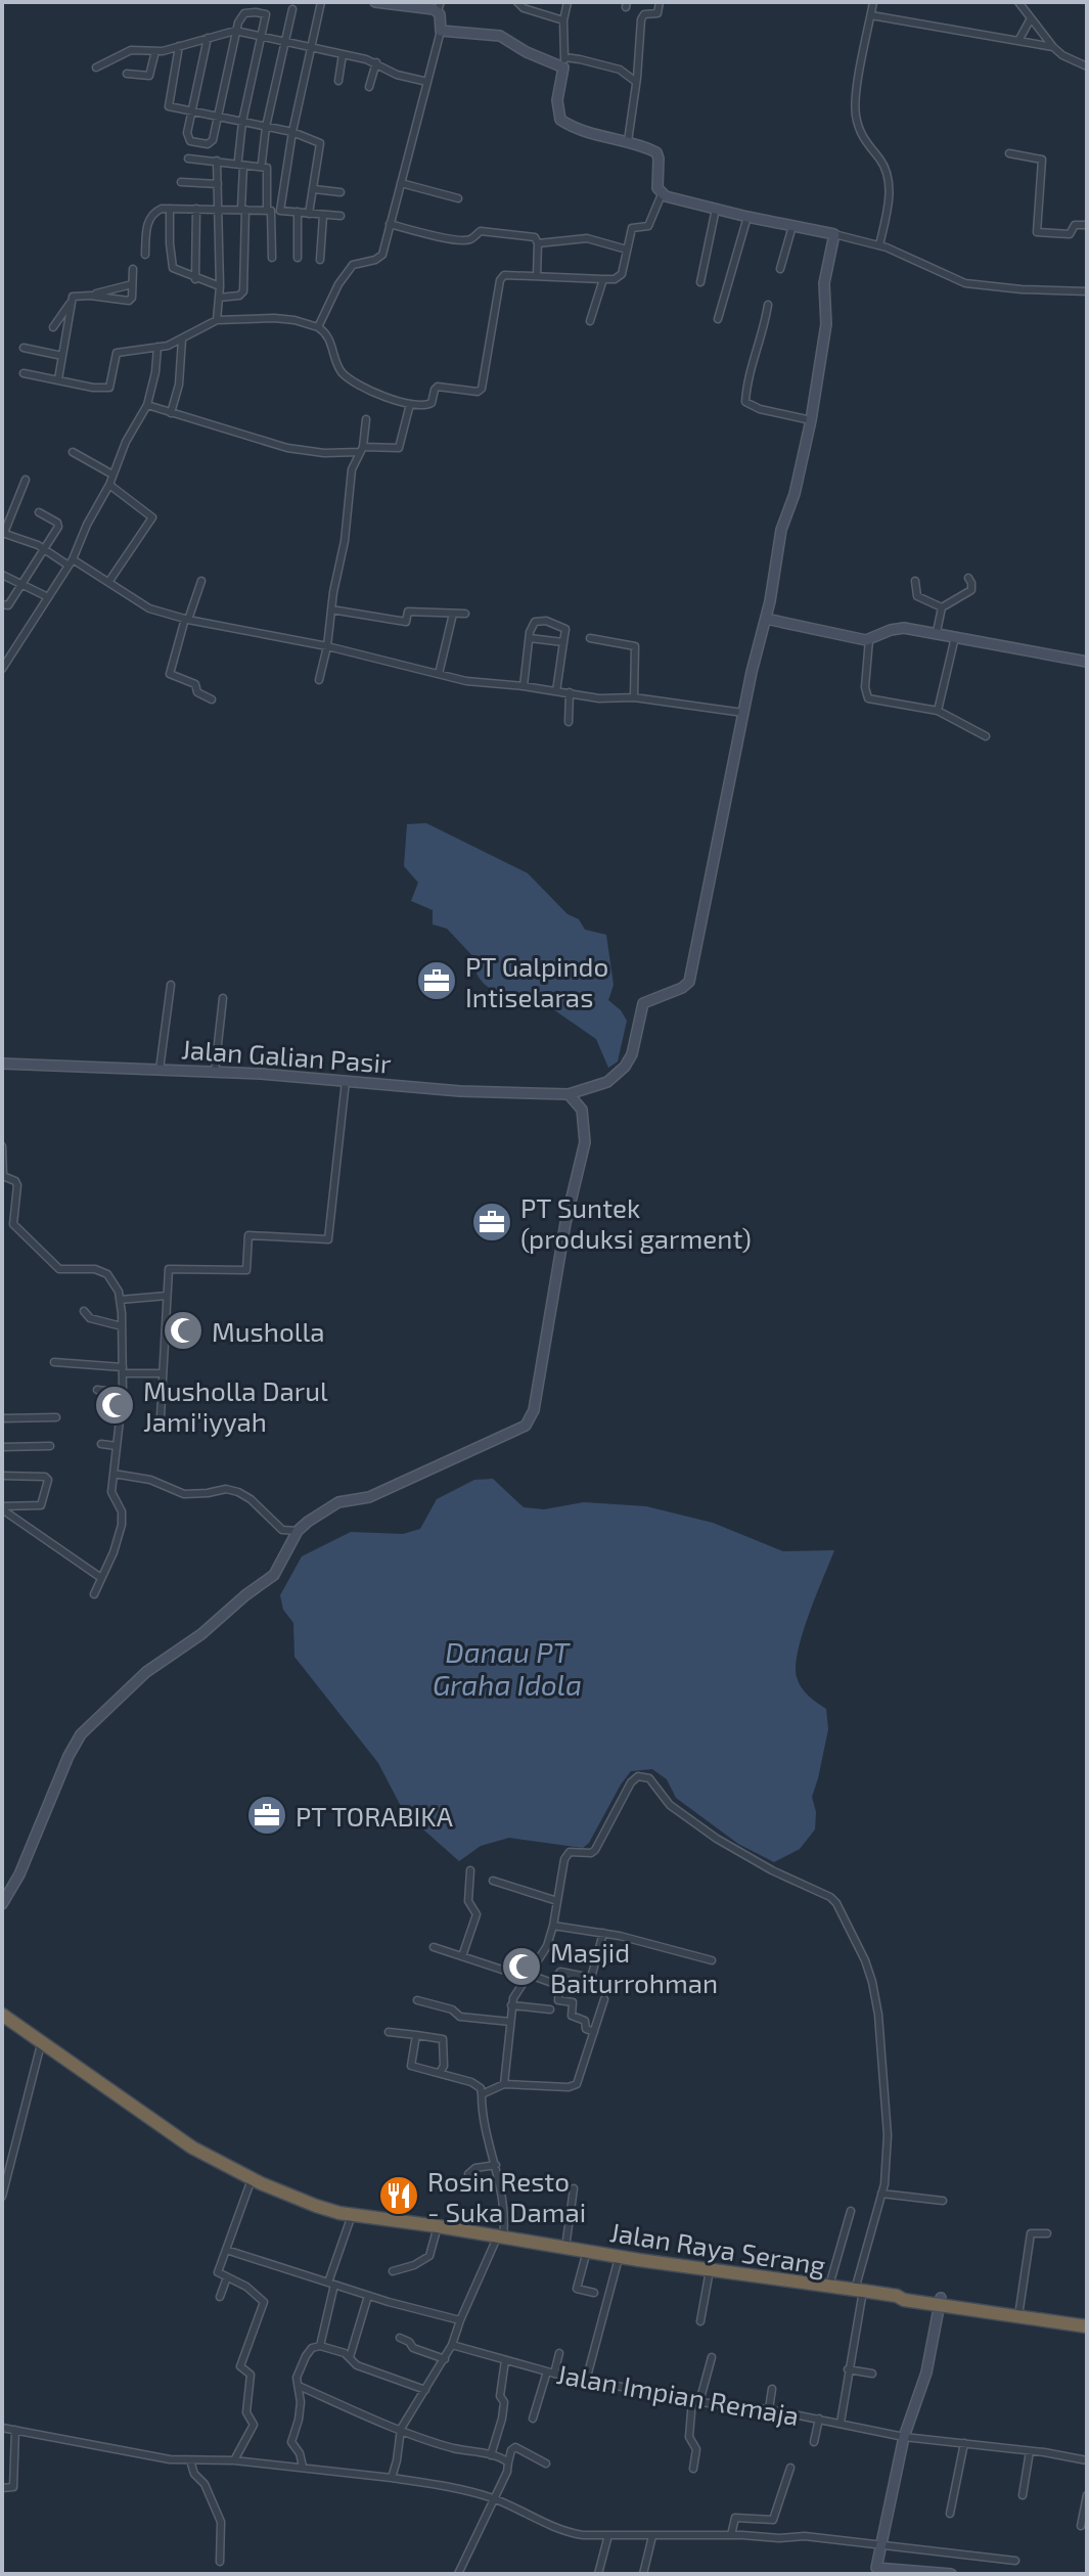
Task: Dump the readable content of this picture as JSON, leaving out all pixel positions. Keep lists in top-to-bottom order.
{
  "streets": {
    "highway": ["Jalan Raya Serang"],
    "street": ["Jalan Galian Pasir", "Jalan Impian Remaja"]
  },
  "water": ["Danau PT Graha Idola"],
  "places": {
    "office": ["PT Galpindo Intiselaras", "PT Suntek (produksi garment)", "PT TORABIKA"],
    "mosque": ["Musholla", "Musholla Darul Jami'iyyah", "Masjid Baiturrohman"],
    "restaurant": ["Rosin Resto - Suka Damai"]
  }
}
